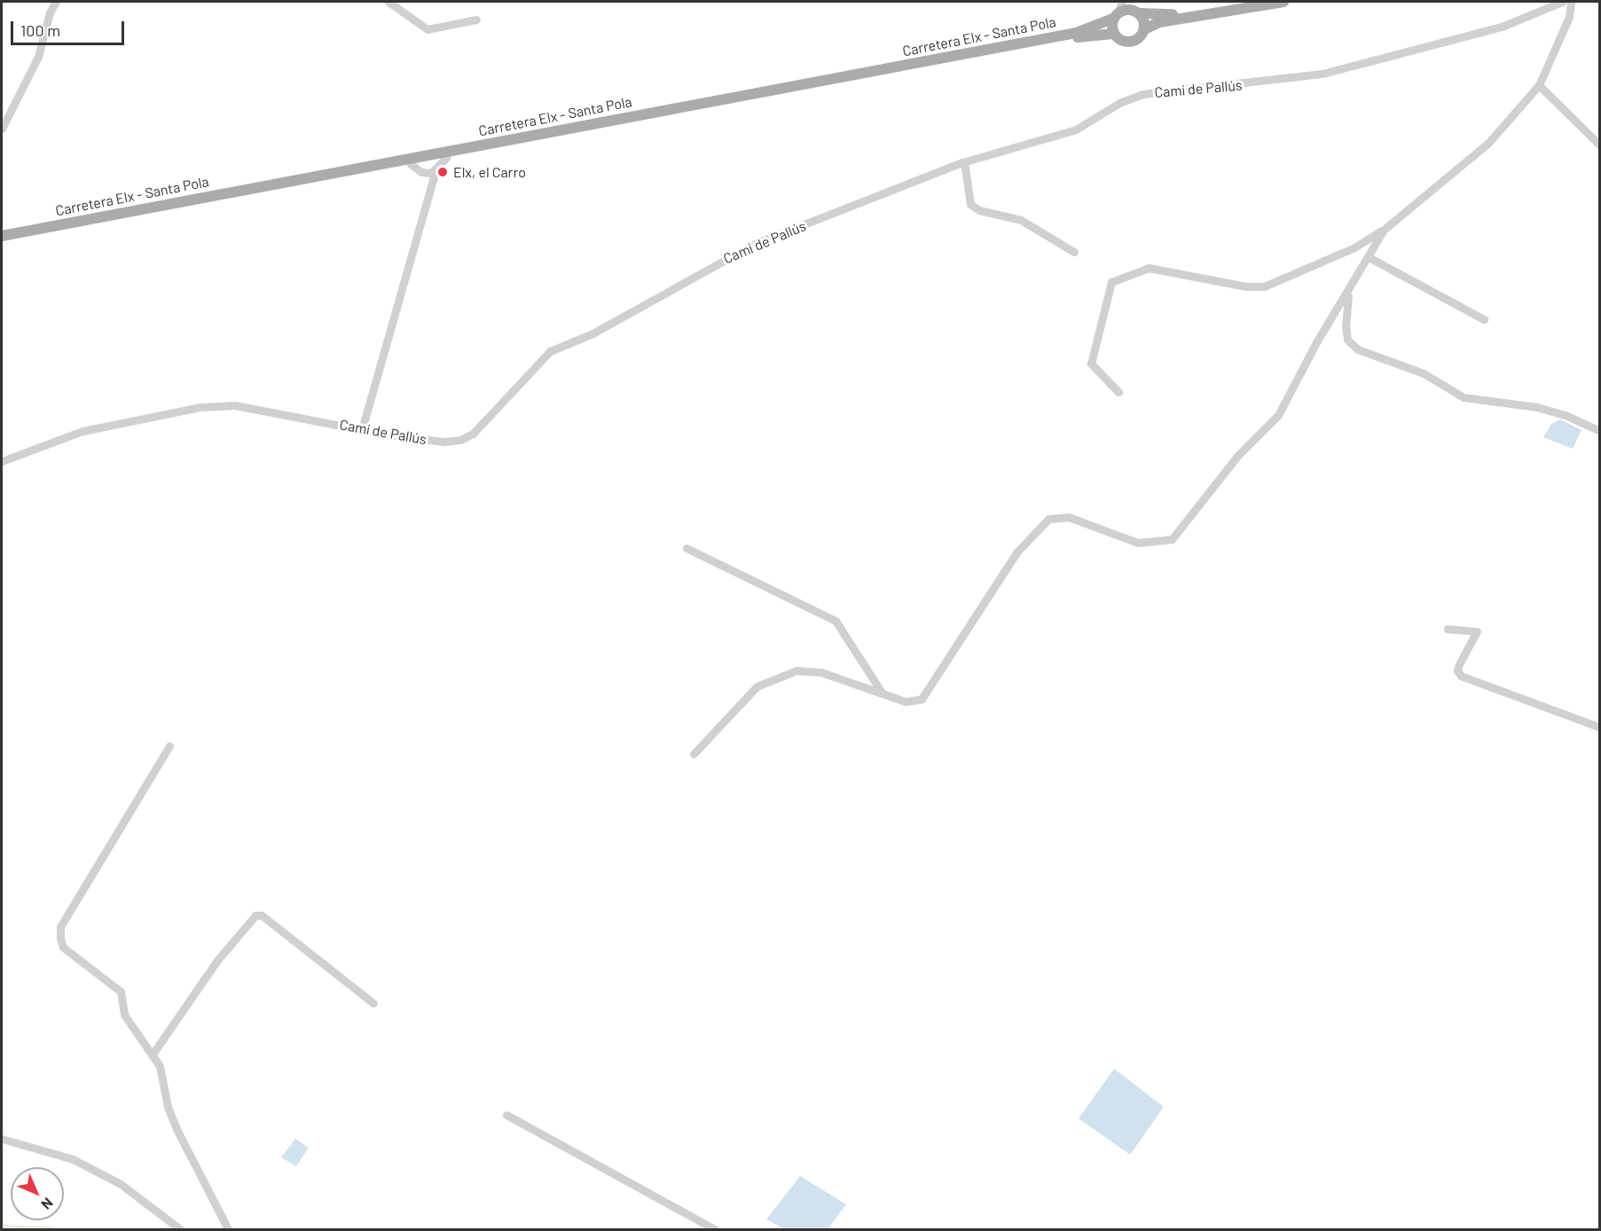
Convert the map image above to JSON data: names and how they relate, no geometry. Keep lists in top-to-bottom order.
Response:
{
  "streets": {
    "main road": ["Carretera Elx - Santa Pola"],
    "street": ["Camí de Pallús"]
  },
  "places": ["Elx, el Carro"],
  "scale_bar": "100 m",
  "north": "bottom right"
}
